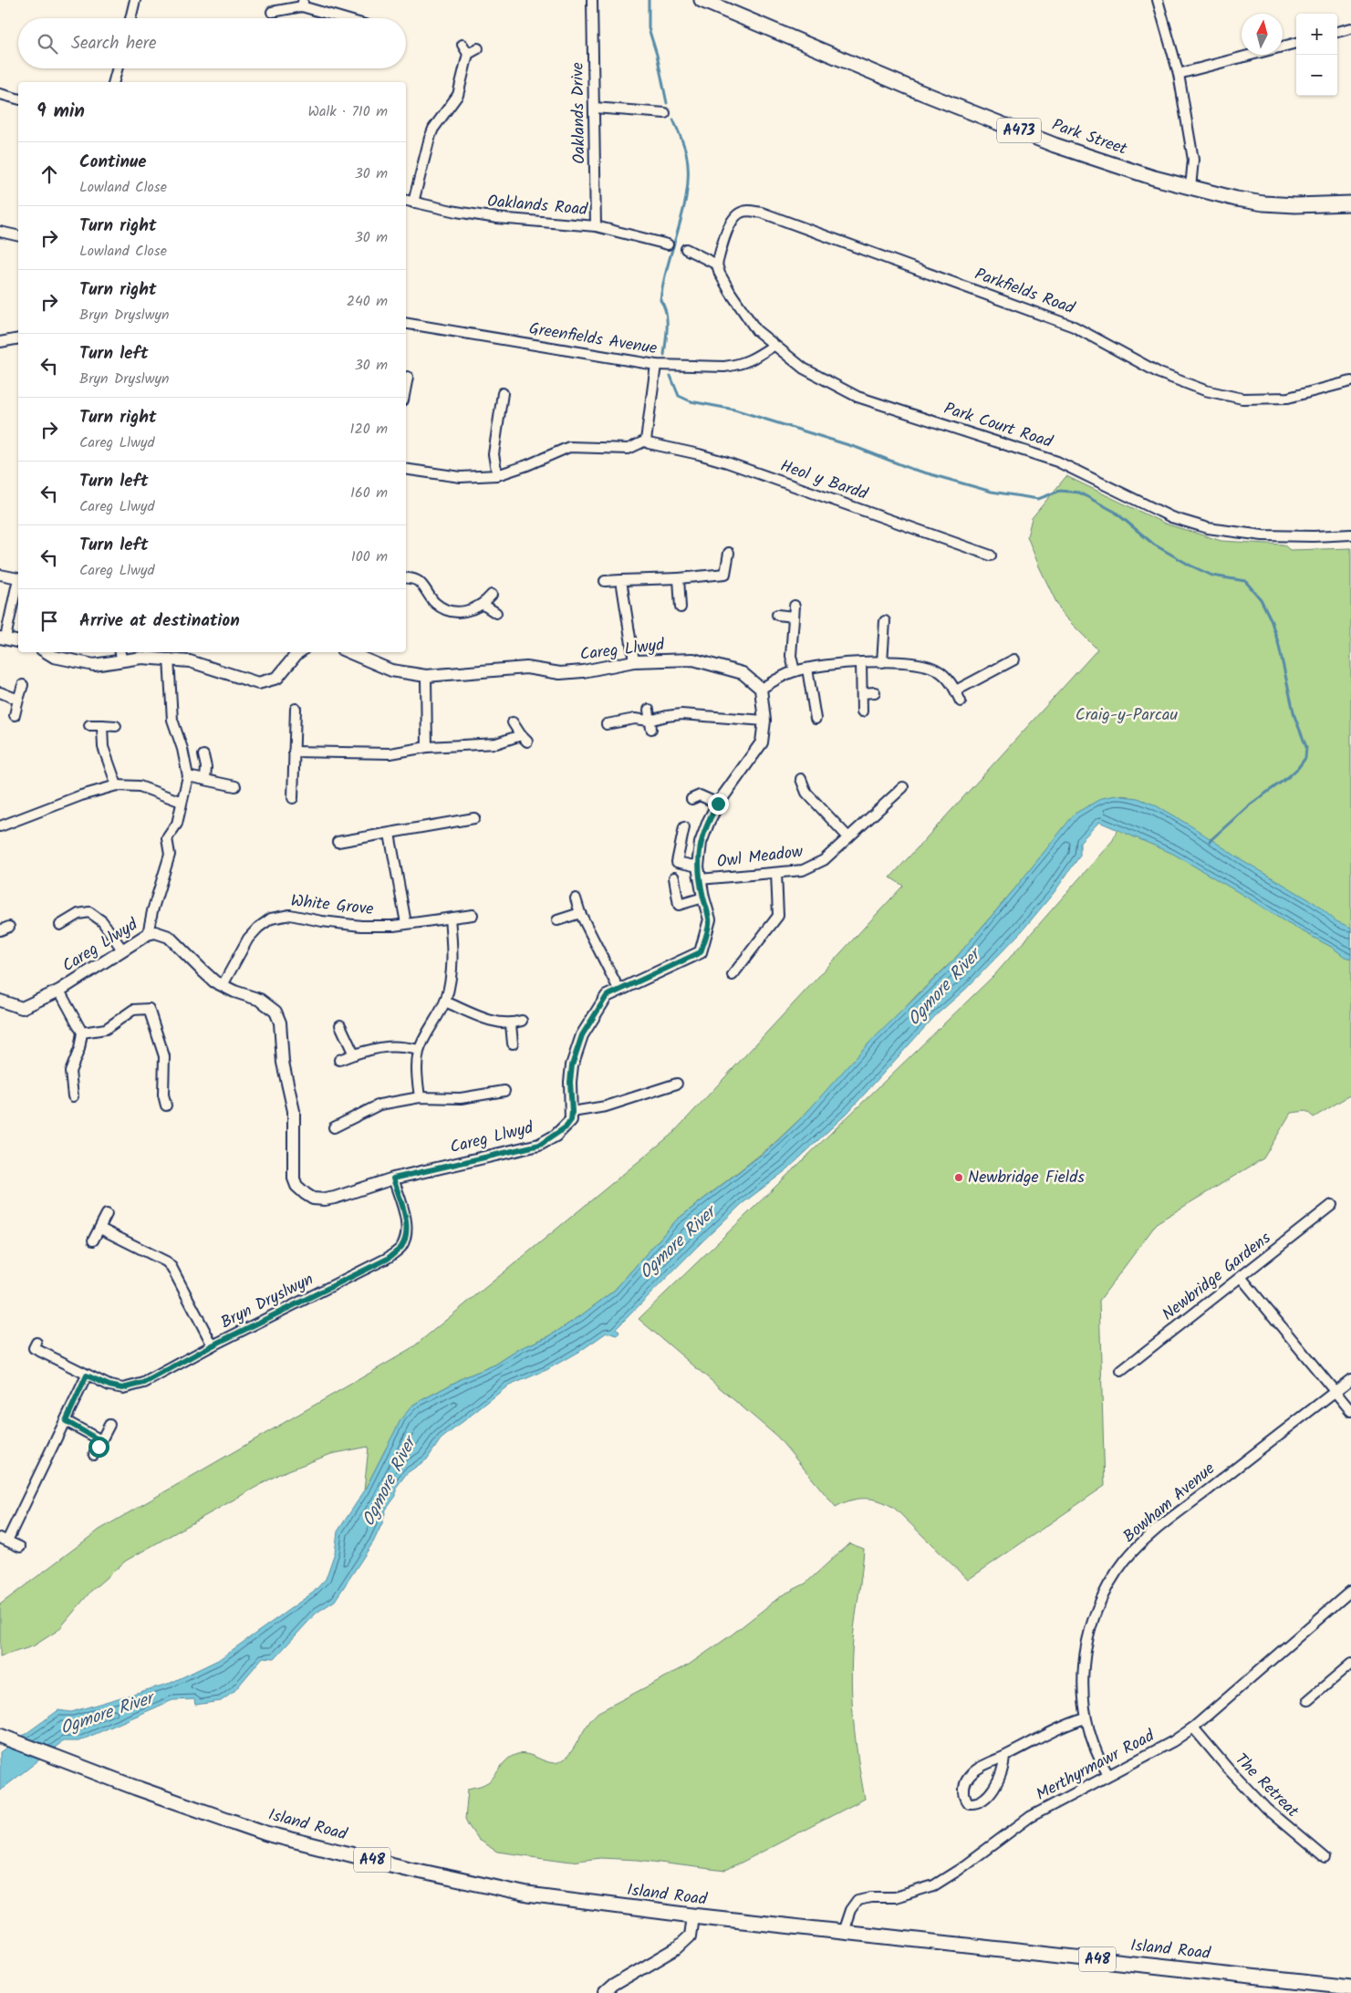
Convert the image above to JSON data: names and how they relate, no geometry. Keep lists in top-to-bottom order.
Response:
{
  "streets": {
    "main road": [
      "A473",
      "Park Street",
      "Island Road",
      "A48"
    ],
    "street": [
      "Oaklands Drive",
      "Oaklands Road",
      "Parkfields Road",
      "Greenfields Avenue",
      "Park Court Road",
      "Heol y Bardd",
      "Careg Llwyd",
      "Owl Meadow",
      "White Grove",
      "Newbridge Gardens",
      "Bryn Dryslwyn",
      "Bowham Avenue",
      "Merthyrmawr Road",
      "The Retreat"
    ]
  },
  "crossings": [
    ["Oaklands Drive", "Oaklands Road"],
    ["Parkfields Road", "Park Court Road"],
    ["Greenfields Avenue", "Park Court Road"],
    ["Careg Llwyd", "White Grove"],
    ["Careg Llwyd", "Bryn Dryslwyn"],
    ["Bowham Avenue", "Merthyrmawr Road"],
    ["Merthyrmawr Road", "The Retreat"],
    ["Merthyrmawr Road", "Island Road"]
  ],
  "water": ["Ogmore River"],
  "parks": ["Craig-y-Parcau"],
  "places": ["Newbridge Fields"],
  "north": "top",
  "page": {
    "map_buttons": ["+", "−"],
    "search": "Search here",
    "heading": ["9 min", "Walk · 710 m"],
    "list": [
      ["Continue", "Lowland Close", "30 m"],
      ["Turn right", "Lowland Close", "30 m"],
      ["Turn right", "Bryn Dryslwyn", "240 m"],
      ["Turn left", "Bryn Dryslwyn", "30 m"],
      ["Turn right", "Careg Llwyd", "120 m"],
      ["Turn left", "Careg Llwyd", "160 m"],
      ["Turn left", "Careg Llwyd", "100 m"],
      "Arrive at destination"
    ]
  }
}
